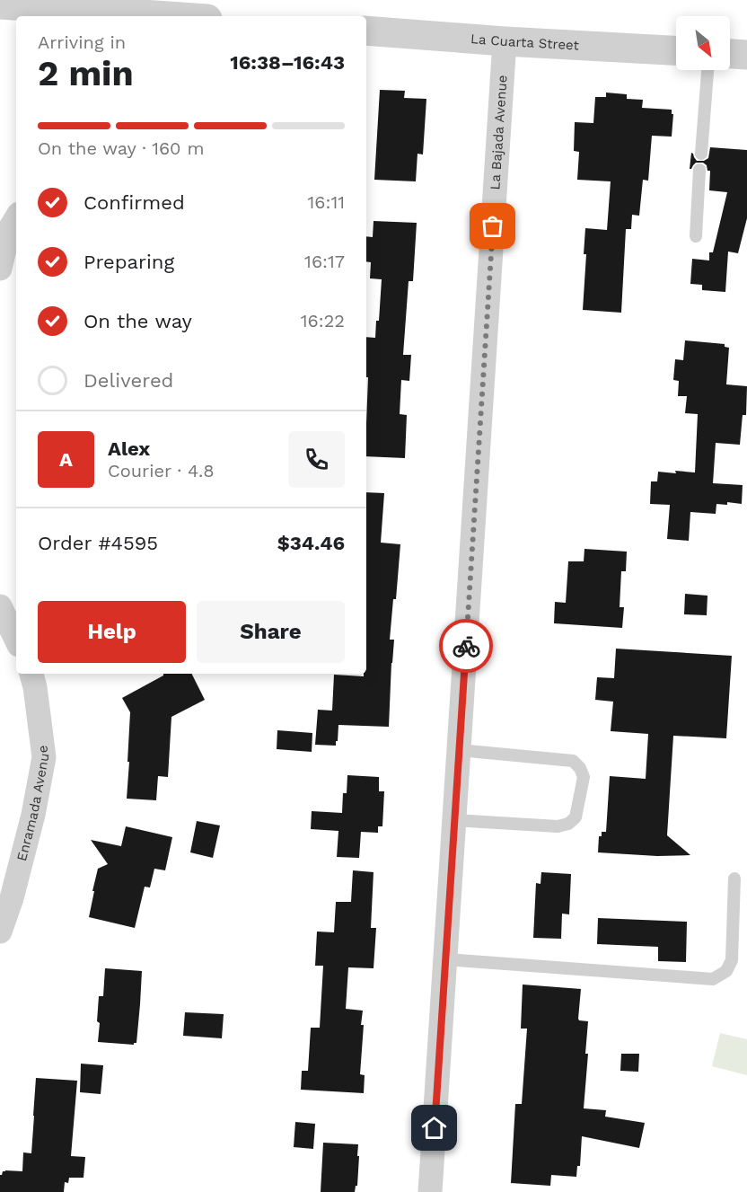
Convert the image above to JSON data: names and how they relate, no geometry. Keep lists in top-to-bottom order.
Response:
{
  "streets": {
    "street": ["La Cuarta Street", "La Bajada Avenue", "Enramada Avenue"]
  },
  "crossings": [
    ["La Cuarta Street", "La Bajada Avenue"]
  ],
  "north": "bottom right",
  "page": {
    "heading": ["2 min", "Arriving in", "16:38–16:43"],
    "panel": [
      "Alex",
      "Courier · 4.8",
      "Order #4595",
      "$34.46"
    ],
    "bar": "On the way · 160 m",
    "list": [
      ["Confirmed", "16:11"],
      ["Preparing", "16:17"],
      ["On the way", "16:22"],
      "Delivered"
    ],
    "round": "A",
    "buttons": ["Help", "Share"]
  }
}
